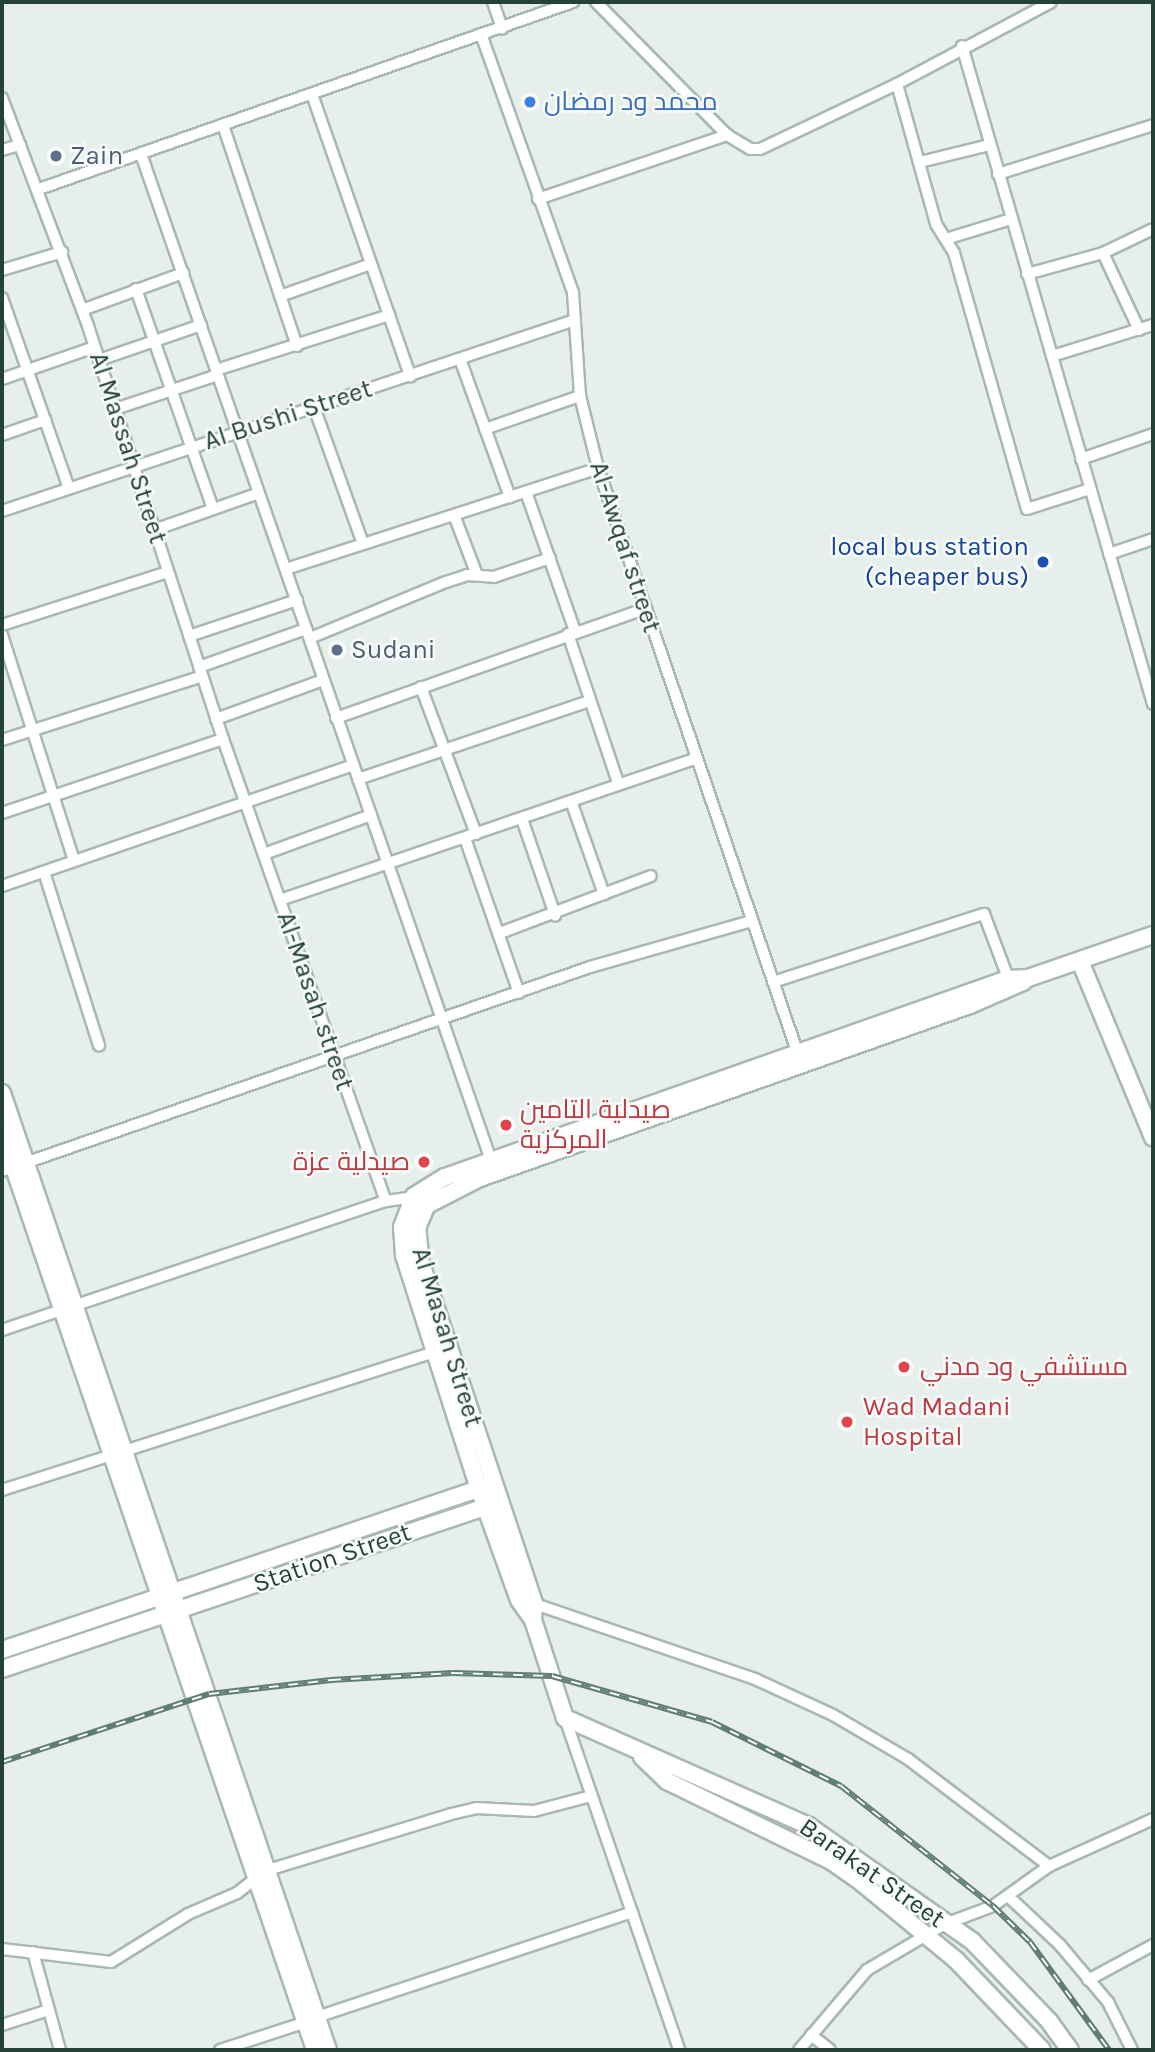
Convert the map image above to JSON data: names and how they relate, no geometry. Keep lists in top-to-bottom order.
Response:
{
  "streets": {
    "main road": ["Al Masah Street", "Station Street", "Barakat Street"],
    "street": [
      "Al Bushi Street",
      "Al Massah Street",
      "Al-Awqaf street",
      "Al-Masah street"
    ]
  },
  "crossings": [
    ["Al Bushi Street", "Al Massah Street"],
    ["Al Bushi Street", "Al-Awqaf street"],
    ["Al Massah Street", "Al-Masah street"]
  ],
  "places": [
    "محمد ود رمضان",
    "Zain",
    "local bus station (cheaper bus)",
    "Sudani",
    "صيدلية التامين المركزية",
    "صيدلية عزة",
    "مستشفي ود مدني",
    "Wad Madani Hospital"
  ]
}
